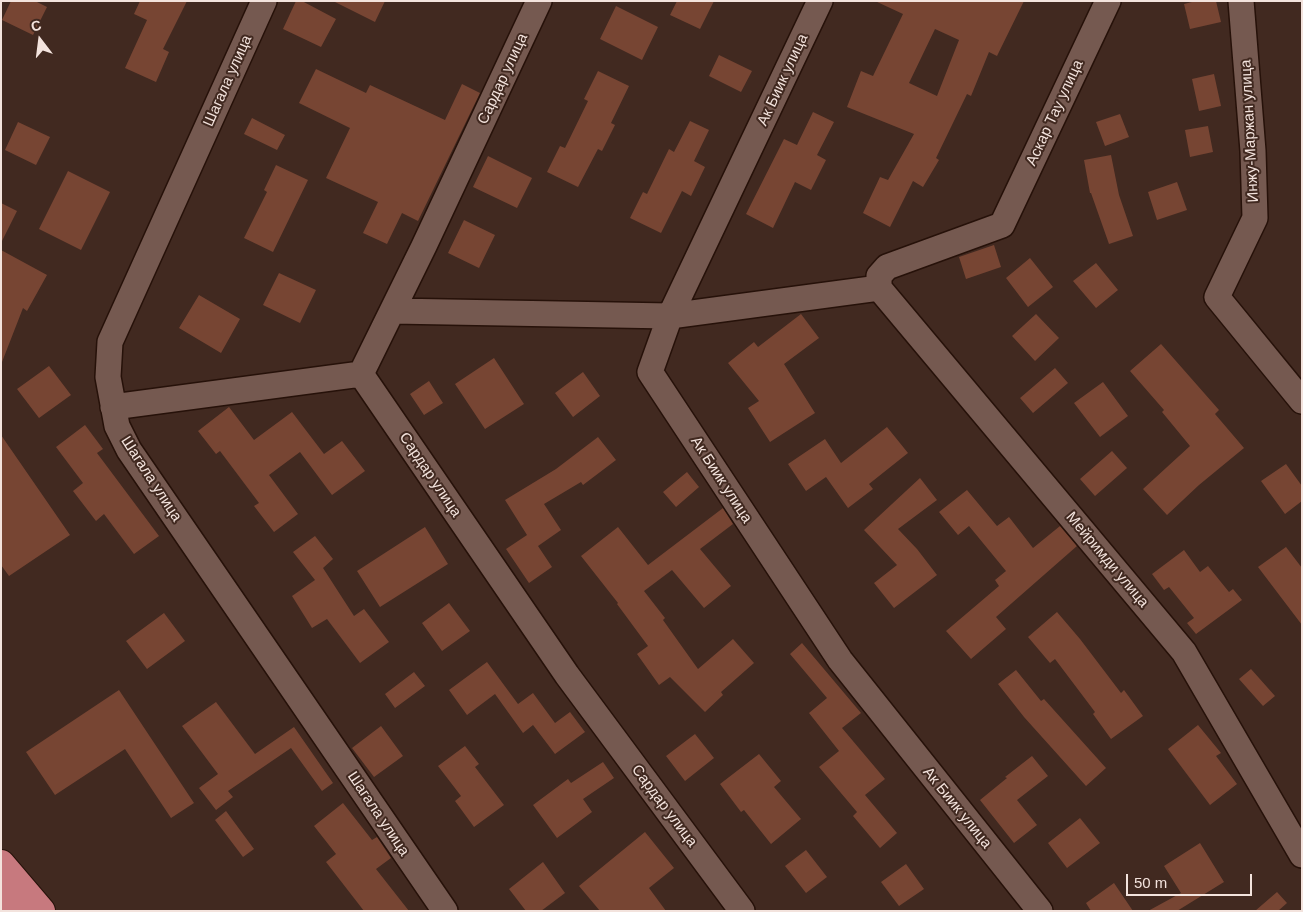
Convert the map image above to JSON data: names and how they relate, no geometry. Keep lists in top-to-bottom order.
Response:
{
  "streets": {
    "street": [
      "Сардар улица",
      "Ак Биик улица",
      "Шагала улица",
      "Аскар Тау улица",
      "Инжу-Маржан улица",
      "Мейримди улица"
    ]
  },
  "crossings": [
    ["Аскар Тау улица", "Мейримди улица"]
  ],
  "scale_bar": "50 m",
  "north": "top"
}
